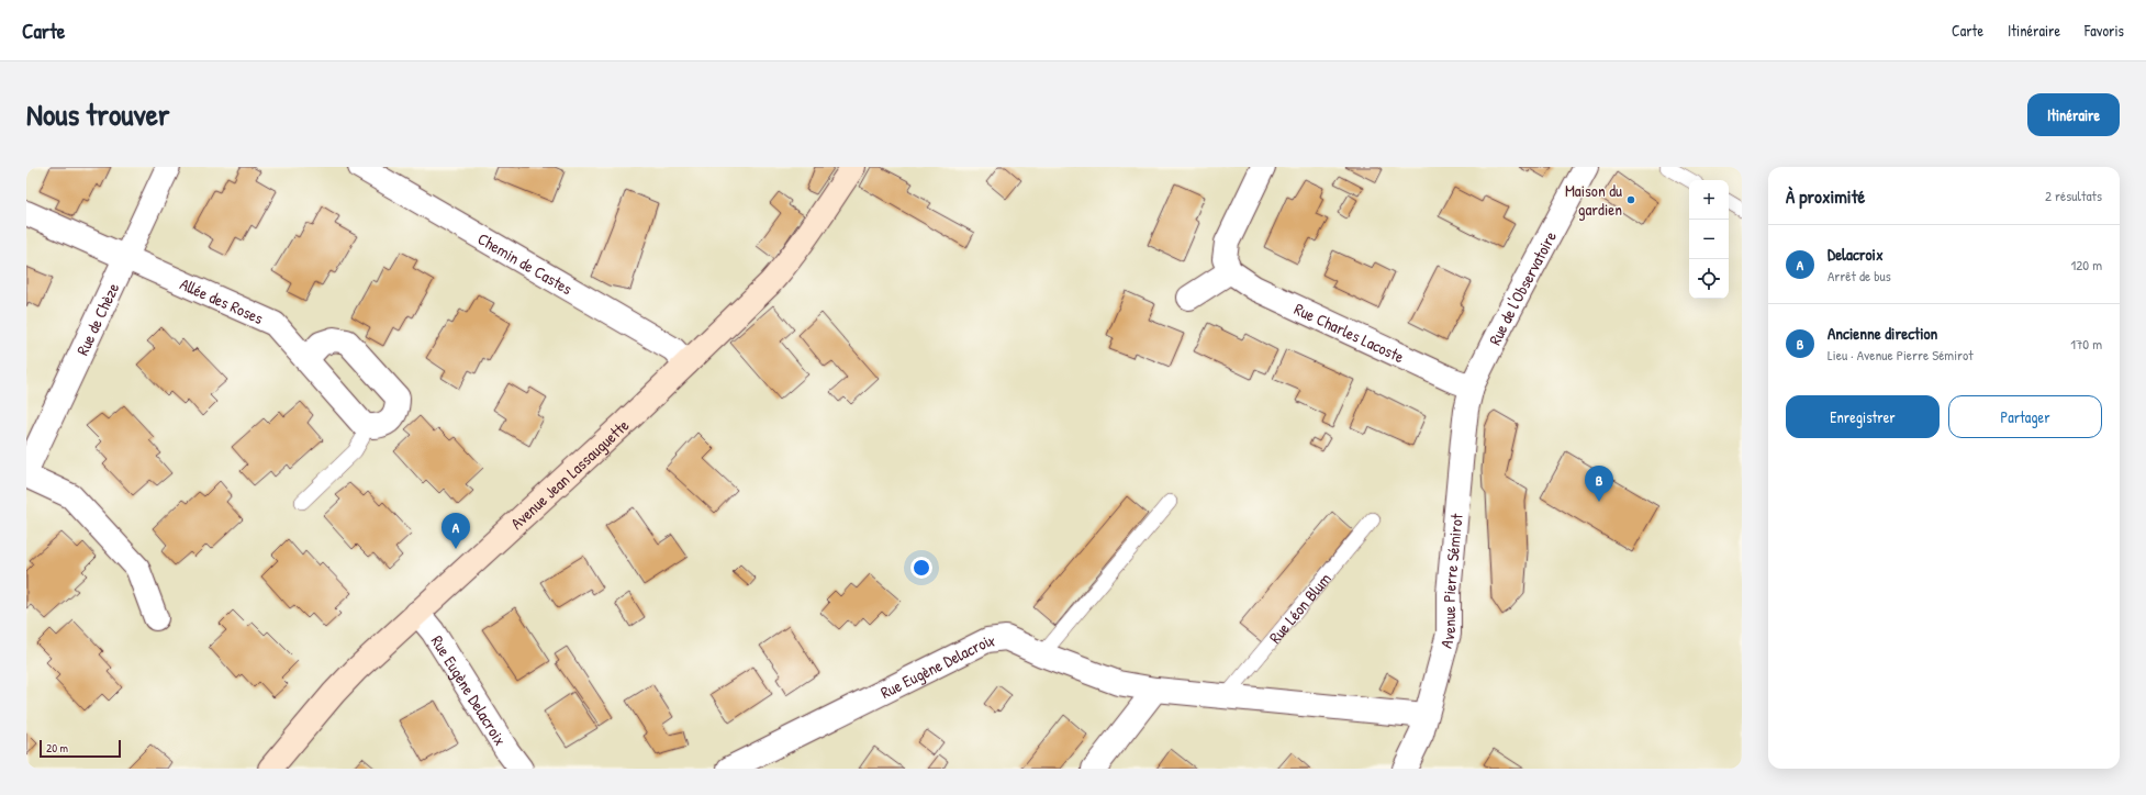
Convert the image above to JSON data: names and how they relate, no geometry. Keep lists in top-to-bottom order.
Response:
{
  "streets": {
    "street": [
      "Chemin de Castes",
      "Rue de l'Observatoire",
      "Allée des Roses",
      "Rue de Chèze",
      "Rue Charles Lacoste",
      "Avenue Jean Lassauguette",
      "Avenue Pierre Sémirot",
      "Rue Eugène Delacroix"
    ],
    "lane": ["Rue Léon Blum"]
  },
  "crossings": [
    ["Chemin de Castes", "Avenue Jean Lassauguette"],
    ["Rue de l'Observatoire", "Rue Charles Lacoste"],
    ["Rue de l'Observatoire", "Avenue Pierre Sémirot"],
    ["Allée des Roses", "Rue de Chèze"],
    ["Rue Charles Lacoste", "Avenue Pierre Sémirot"],
    ["Avenue Jean Lassauguette", "Rue Eugène Delacroix"]
  ],
  "places": ["Maison du gardien"],
  "scale_bar": "20 m",
  "page": {
    "header": "Carte",
    "nav": ["Carte", "Itinéraire", "Favoris"],
    "title": "Nous trouver",
    "buttons": [
      "Itinéraire",
      ["Enregistrer", "Partager"]
    ],
    "heading": ["À proximité", "2 résultats"],
    "map_buttons": ["+", "−"],
    "list": [
      {
        "mark": "A",
        "name": "Delacroix",
        "note": "Arrêt de bus",
        "value": "120 m"
      },
      {
        "mark": "B",
        "name": "Ancienne direction",
        "note": "Lieu · Avenue Pierre Sémirot",
        "value": "170 m"
      }
    ],
    "pins": ["B", "A"],
    "scale": "20 m"
  }
}
